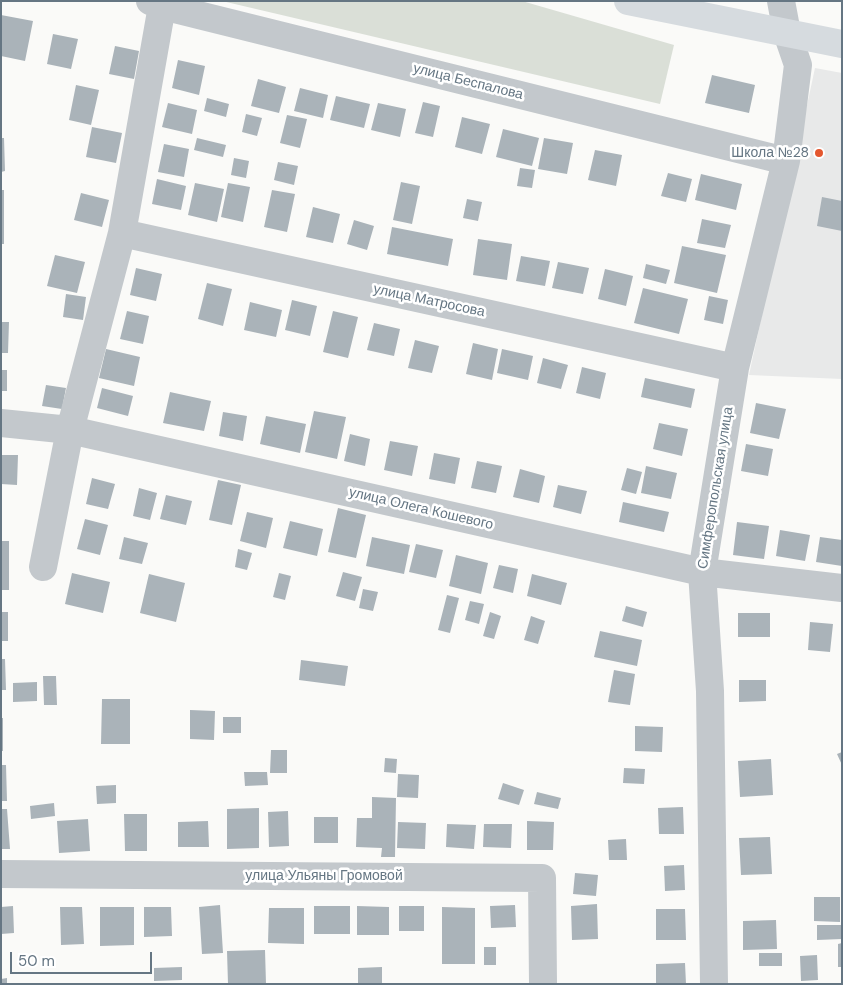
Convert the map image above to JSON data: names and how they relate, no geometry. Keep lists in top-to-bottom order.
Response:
{
  "streets": {
    "street": [
      "улица Беспалова",
      "улица Матросова",
      "Симферопольская улица",
      "улица Олега Кошевого",
      "улица Ульяны Громовой"
    ]
  },
  "crossings": [
    ["улица Беспалова", "Симферопольская улица"],
    ["улица Матросова", "Симферопольская улица"],
    ["Симферопольская улица", "улица Олега Кошевого"]
  ],
  "places": ["Школа №28"],
  "scale_bar": "50 m"
}
